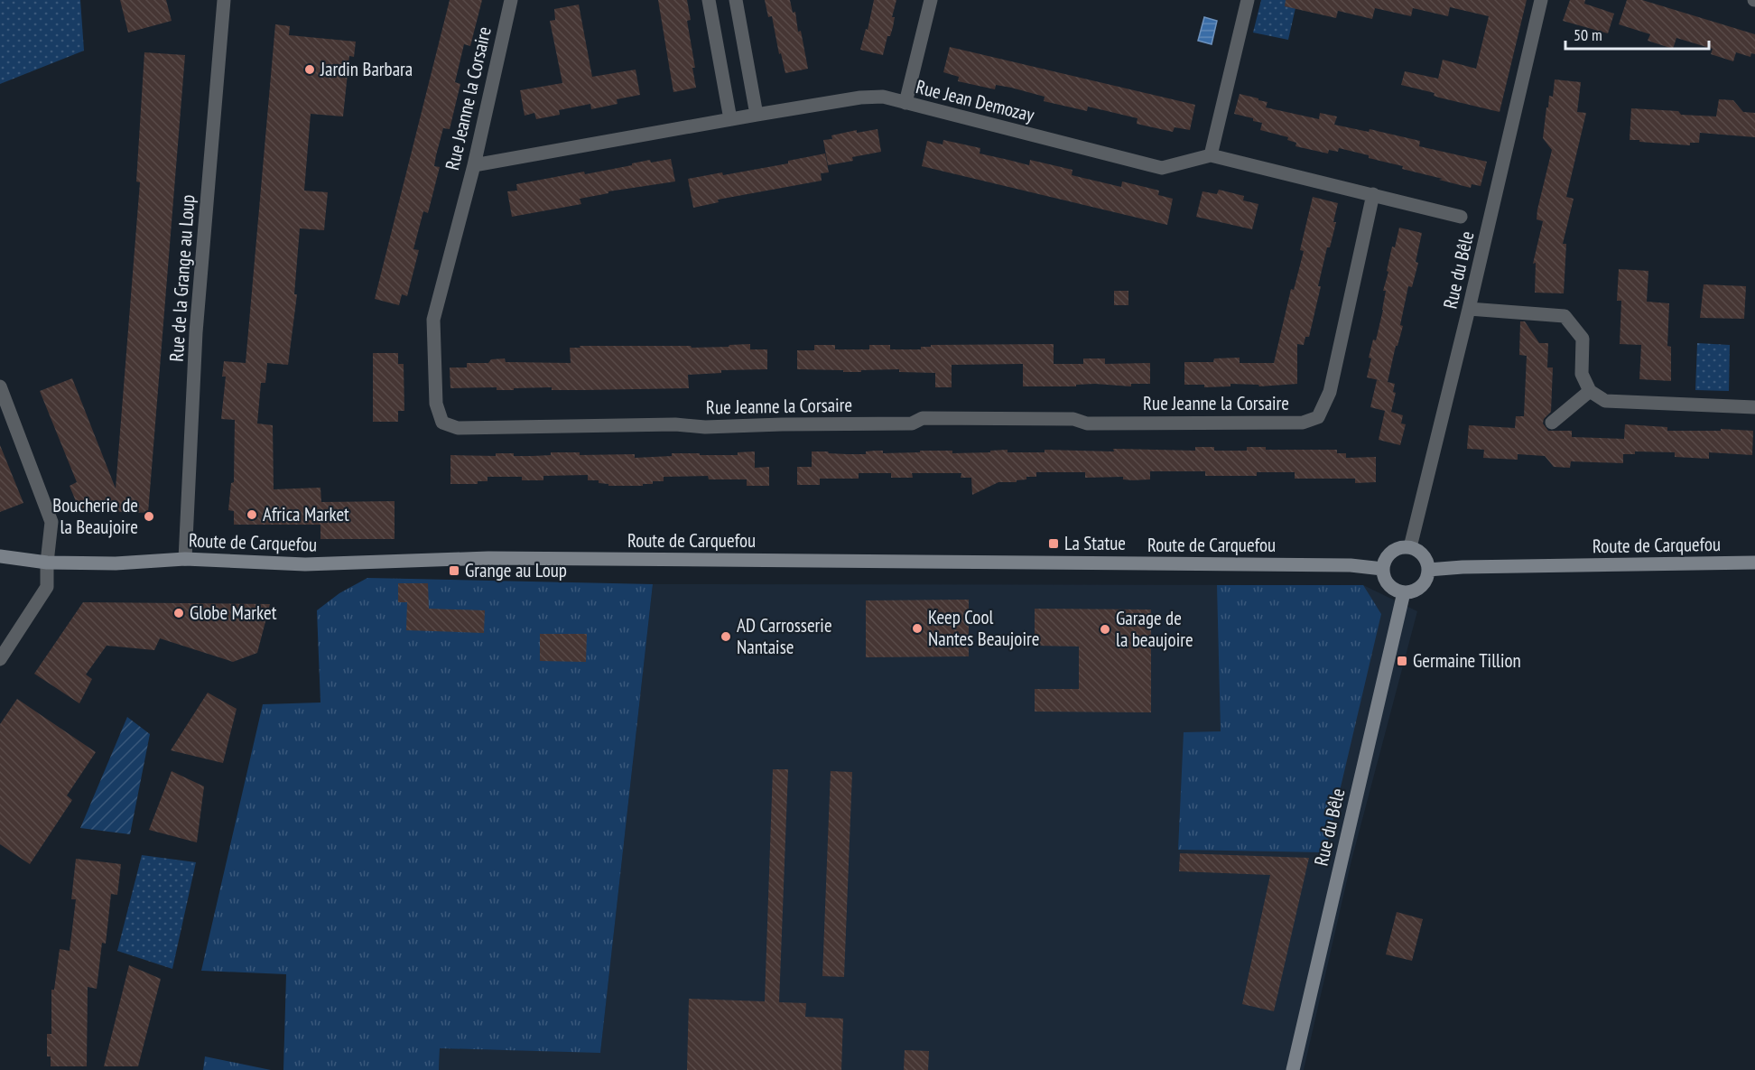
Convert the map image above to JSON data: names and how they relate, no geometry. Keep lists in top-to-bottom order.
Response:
{
  "streets": {
    "main road": ["Rue du Bêle", "Route de Carquefou"],
    "street": ["Rue Jeanne la Corsaire", "Rue Jean Demozay", "Rue de la Grange au Loup"]
  },
  "crossings": [
    ["Rue Jeanne la Corsaire", "Rue Jean Demozay"],
    ["Rue du Bêle", "Route de Carquefou"],
    ["Rue de la Grange au Loup", "Route de Carquefou"]
  ],
  "places": {
    "other": [
      "Jardin Barbara",
      "Africa Market",
      "Boucherie de la Beaujoire",
      "Globe Market",
      "Keep Cool Nantes Beaujoire",
      "Garage de la beaujoire",
      "AD Carrosserie Nantaise"
    ],
    "transit": ["La Statue", "Grange au Loup", "Germaine Tillion"]
  },
  "scale_bar": "50 m"
}
